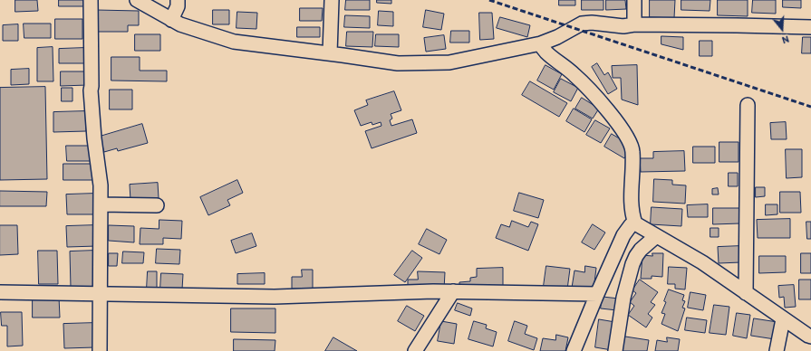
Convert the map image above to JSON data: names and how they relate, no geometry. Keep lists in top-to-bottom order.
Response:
{
  "north": "bottom"
}
